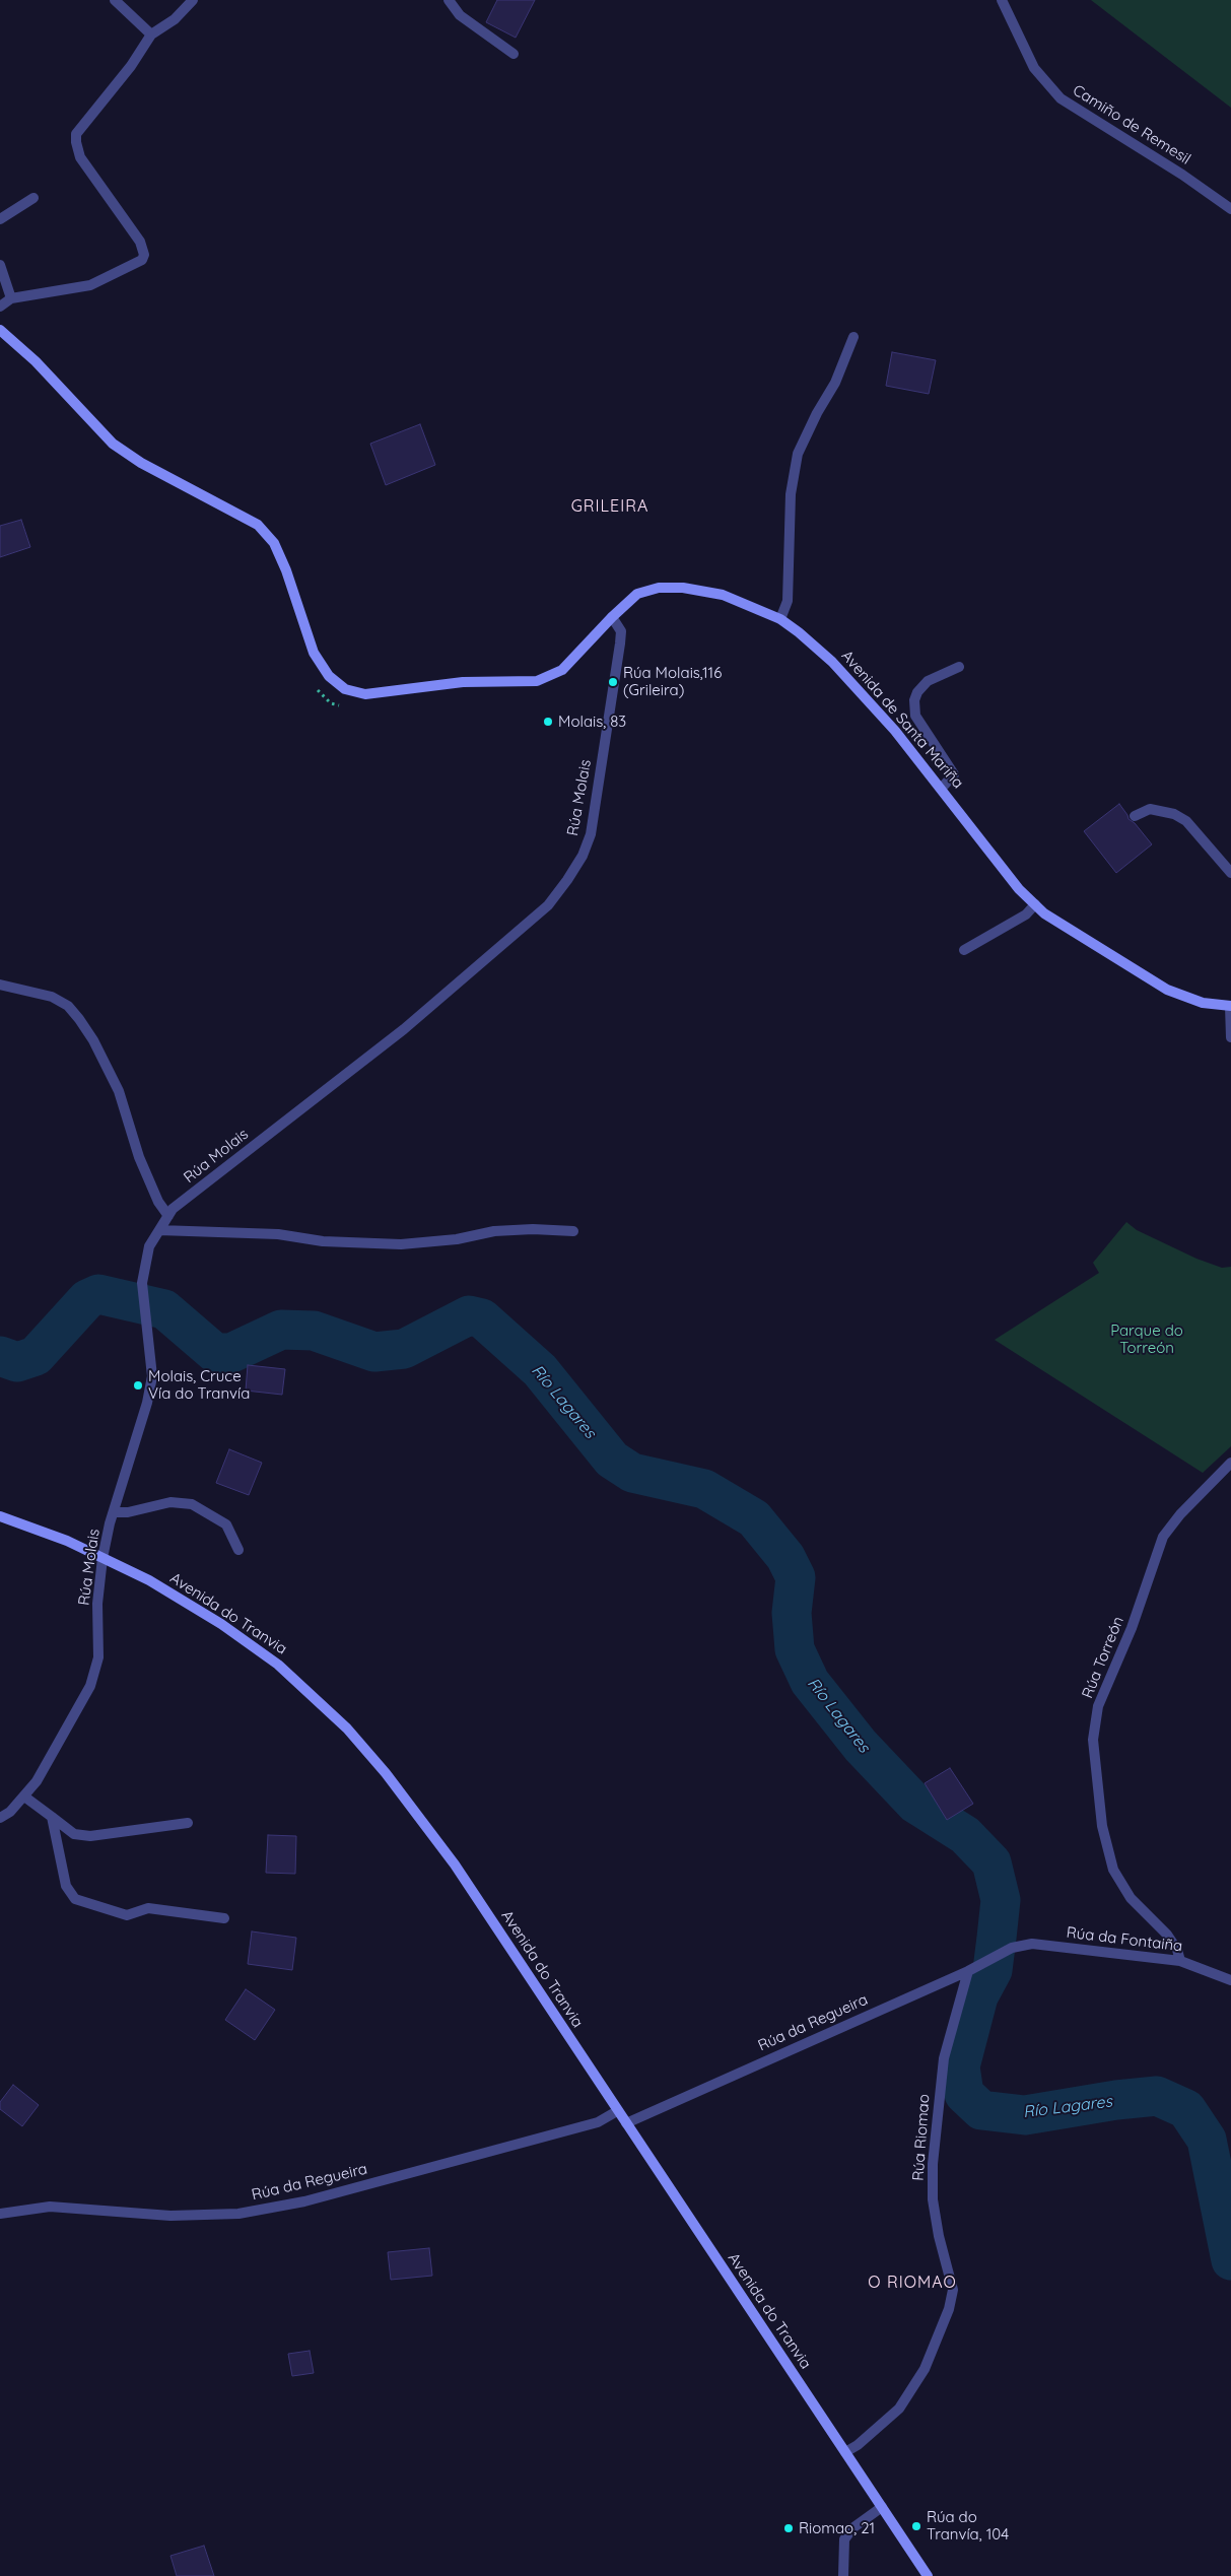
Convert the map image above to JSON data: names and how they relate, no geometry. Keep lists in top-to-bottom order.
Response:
{
  "streets": {
    "main road": ["Avenida de Santa Mariña", "Avenida do Tranvia"],
    "street": [
      "Camiño de Remesil",
      "Rúa Molais",
      "Rúa Torreón",
      "Rúa da Fontaiña",
      "Rúa da Regueira",
      "Rúa Riomao"
    ]
  },
  "crossings": [
    ["Avenida de Santa Mariña", "Rúa Molais"],
    ["Rúa Molais", "Avenida do Tranvia"],
    ["Avenida do Tranvia", "Rúa da Regueira"],
    ["Avenida do Tranvia", "Rúa Riomao"],
    ["Rúa Torreón", "Rúa da Fontaiña"],
    ["Rúa da Fontaiña", "Rúa da Regueira"],
    ["Rúa da Regueira", "Rúa Riomao"]
  ],
  "districts": ["GRILEIRA", "O RIOMAO"],
  "water": ["Río Lagares"],
  "parks": ["Parque do Torreón"],
  "places": [
    "Rúa Molais,116 (Grileira)",
    "Molais, 83",
    "Molais, Cruce Vía do Tranvía",
    "Rúa do Tranvía, 104",
    "Riomao, 21"
  ]
}
